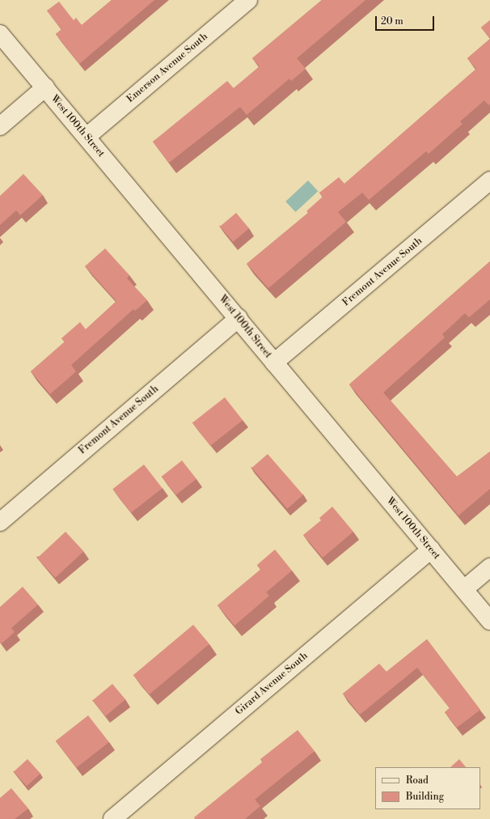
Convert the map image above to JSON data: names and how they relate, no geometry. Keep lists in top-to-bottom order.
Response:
{
  "streets": {
    "street": [
      "Emerson Avenue South",
      "West 100th Street",
      "Fremont Avenue South",
      "Girard Avenue South"
    ]
  },
  "crossings": [
    ["Emerson Avenue South", "West 100th Street"],
    ["West 100th Street", "Fremont Avenue South"],
    ["West 100th Street", "Girard Avenue South"]
  ],
  "legend": ["Road", "Building"],
  "scale_bar": "20 m"
}
